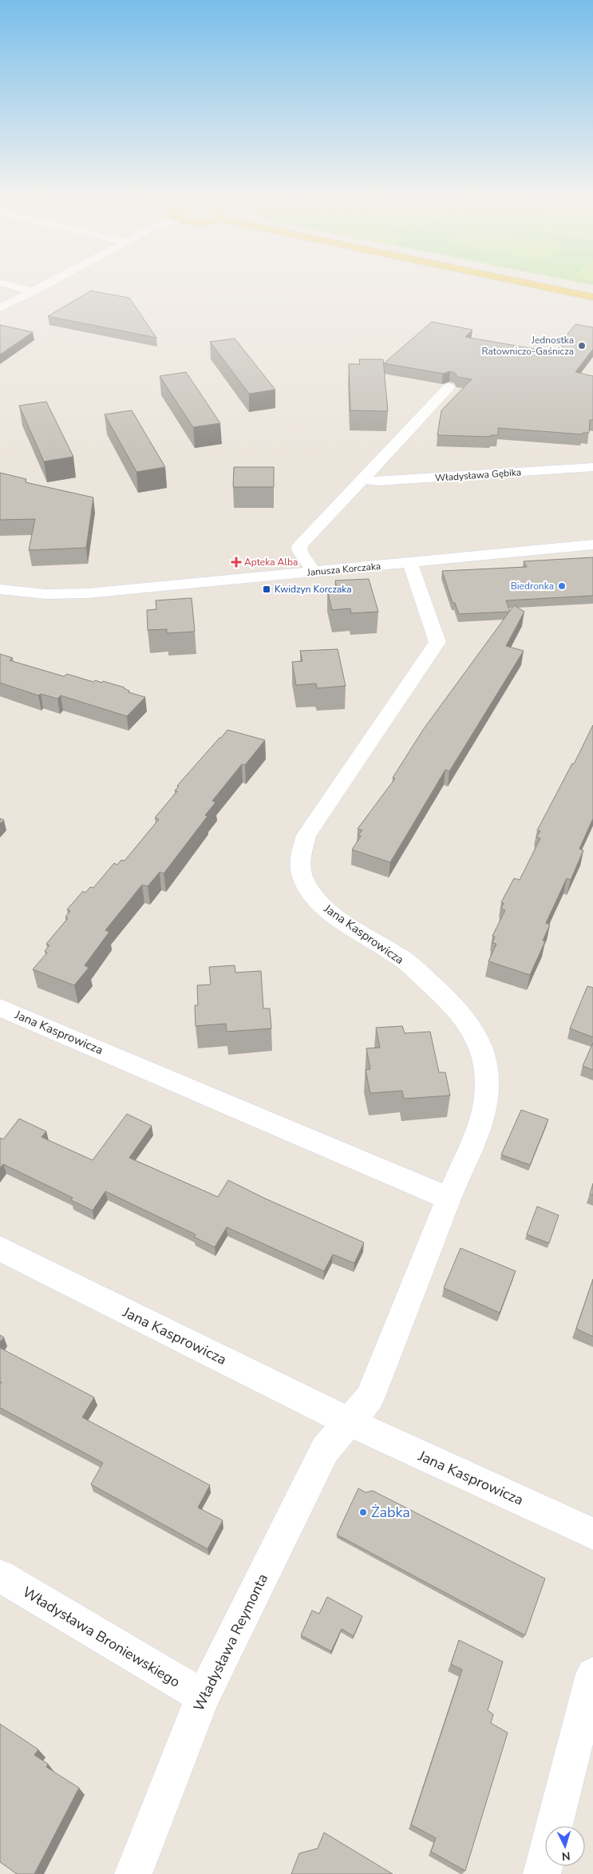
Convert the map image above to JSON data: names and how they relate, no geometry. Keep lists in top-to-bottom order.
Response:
{
  "streets": {
    "street": [
      "Władysława Gębika",
      "Janusza Korczaka",
      "Jana Kasprowicza",
      "Władysława Broniewskiego",
      "Władysława Reymonta"
    ]
  },
  "crossings": [
    ["Janusza Korczaka", "Jana Kasprowicza"],
    ["Jana Kasprowicza", "Władysława Reymonta"],
    ["Władysława Broniewskiego", "Władysława Reymonta"]
  ],
  "places": {
    "other": ["Jednostka Ratowniczo-Gaśnicza", "Biedronka", "Żabka"],
    "health": ["Apteka Alba"],
    "transit": ["Kwidzyn Korczaka"]
  },
  "north": "bottom"
}
